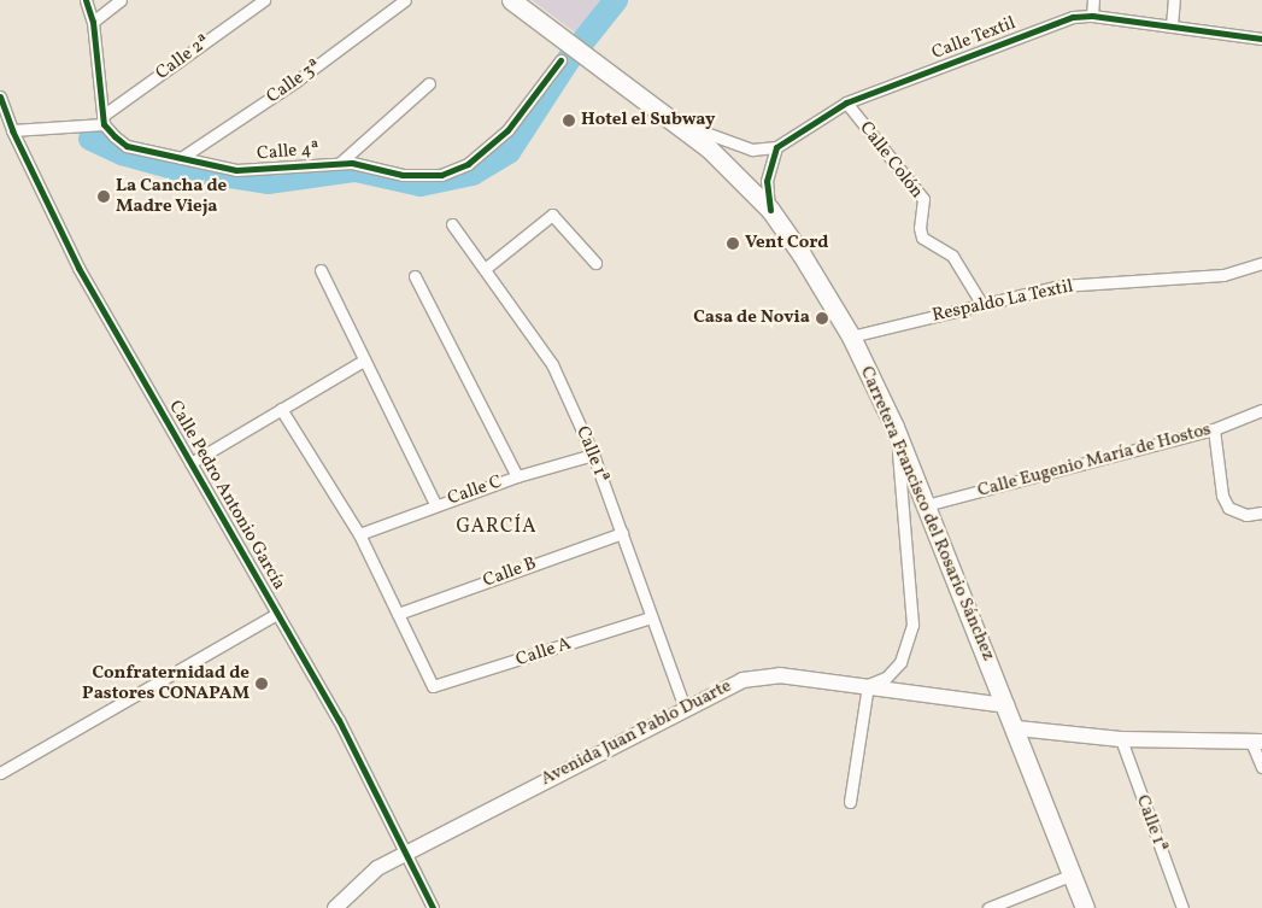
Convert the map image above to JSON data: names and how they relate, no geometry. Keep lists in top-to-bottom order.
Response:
{
  "streets": {
    "main road": ["Carretera Francisco del Rosario Sánchez", "Avenida Juan Pablo Duarte"],
    "street": [
      "Calle Textil",
      "Calle 2ª",
      "Calle 3ª",
      "Calle 4ª",
      "Calle Colón",
      "Respaldo La Textil",
      "Calle 1ª",
      "Calle Eugenio María de Hostos",
      "Calle C",
      "Calle Pedro Antonio García",
      "Calle B",
      "Calle A"
    ]
  },
  "crossings": [
    ["Calle Textil", "Calle Colón"],
    ["Calle 2ª", "Calle 4ª"],
    ["Calle 3ª", "Calle 4ª"],
    ["Calle 4ª", "Carretera Francisco del Rosario Sánchez"],
    ["Calle Colón", "Respaldo La Textil"],
    ["Respaldo La Textil", "Carretera Francisco del Rosario Sánchez"],
    ["Calle 1ª", "Calle C"],
    ["Calle 1ª", "Calle B"],
    ["Calle 1ª", "Calle A"],
    ["Calle 1ª", "Avenida Juan Pablo Duarte"],
    ["Calle Eugenio María de Hostos", "Carretera Francisco del Rosario Sánchez"],
    ["Calle Pedro Antonio García", "Avenida Juan Pablo Duarte"],
    ["Carretera Francisco del Rosario Sánchez", "Avenida Juan Pablo Duarte"],
    ["Calle B", "Calle A"]
  ],
  "districts": ["GARCÍA"],
  "places": [
    "Hotel el Subway",
    "La Cancha de Madre Vieja",
    "Vent Cord",
    "Casa de Novia",
    "Confraternidad de Pastores CONAPAM"
  ]
}
